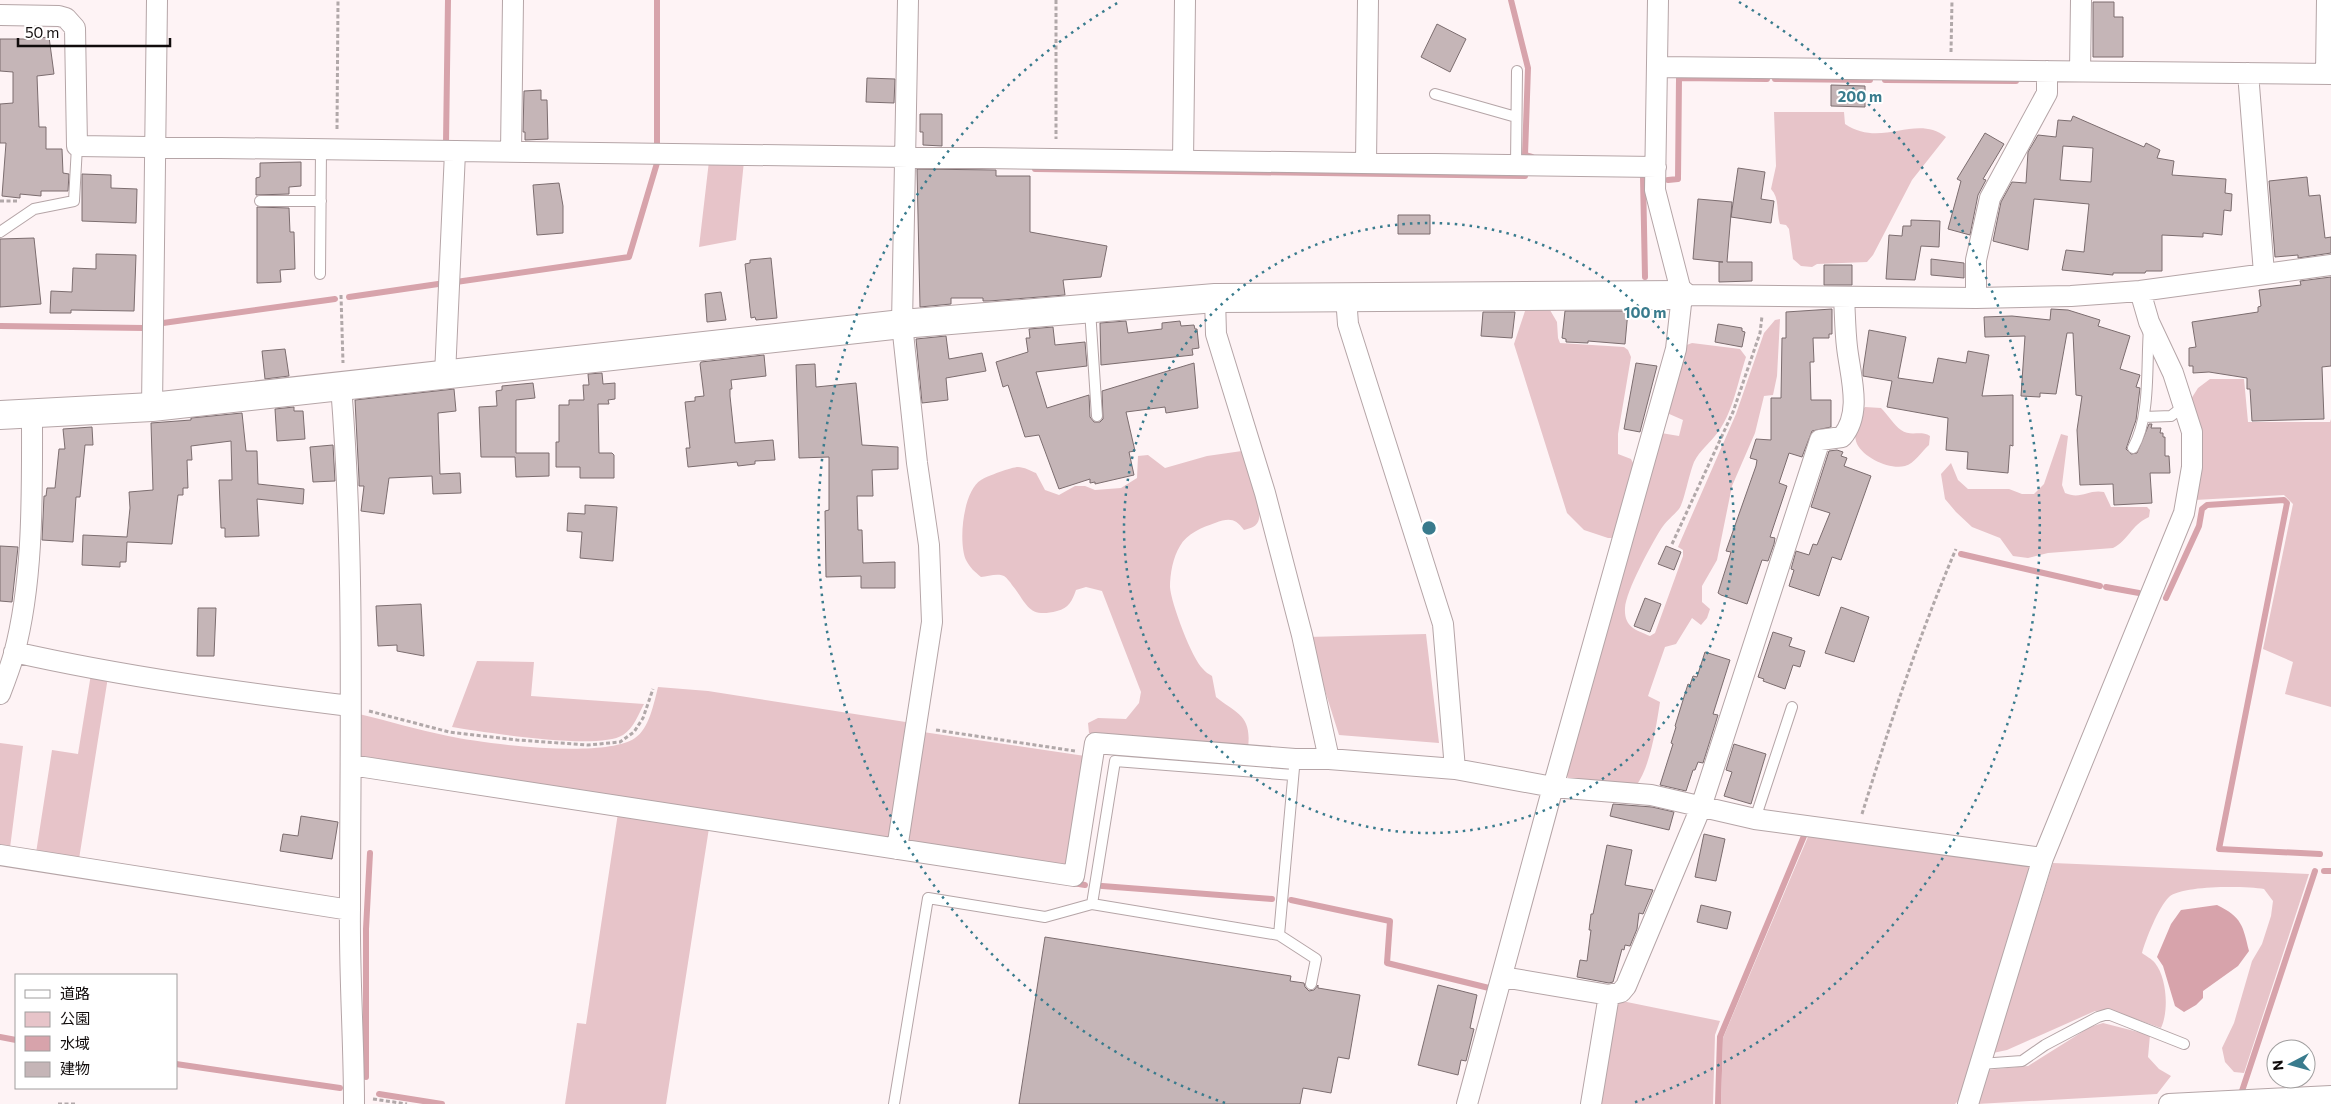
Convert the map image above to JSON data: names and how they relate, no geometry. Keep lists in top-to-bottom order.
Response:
{
  "legend": [
    "道路",
    "公園",
    "水域",
    "建物"
  ],
  "scale_bar": "50 m",
  "north": "left",
  "rings": ["200 m", "100 m"]
}
